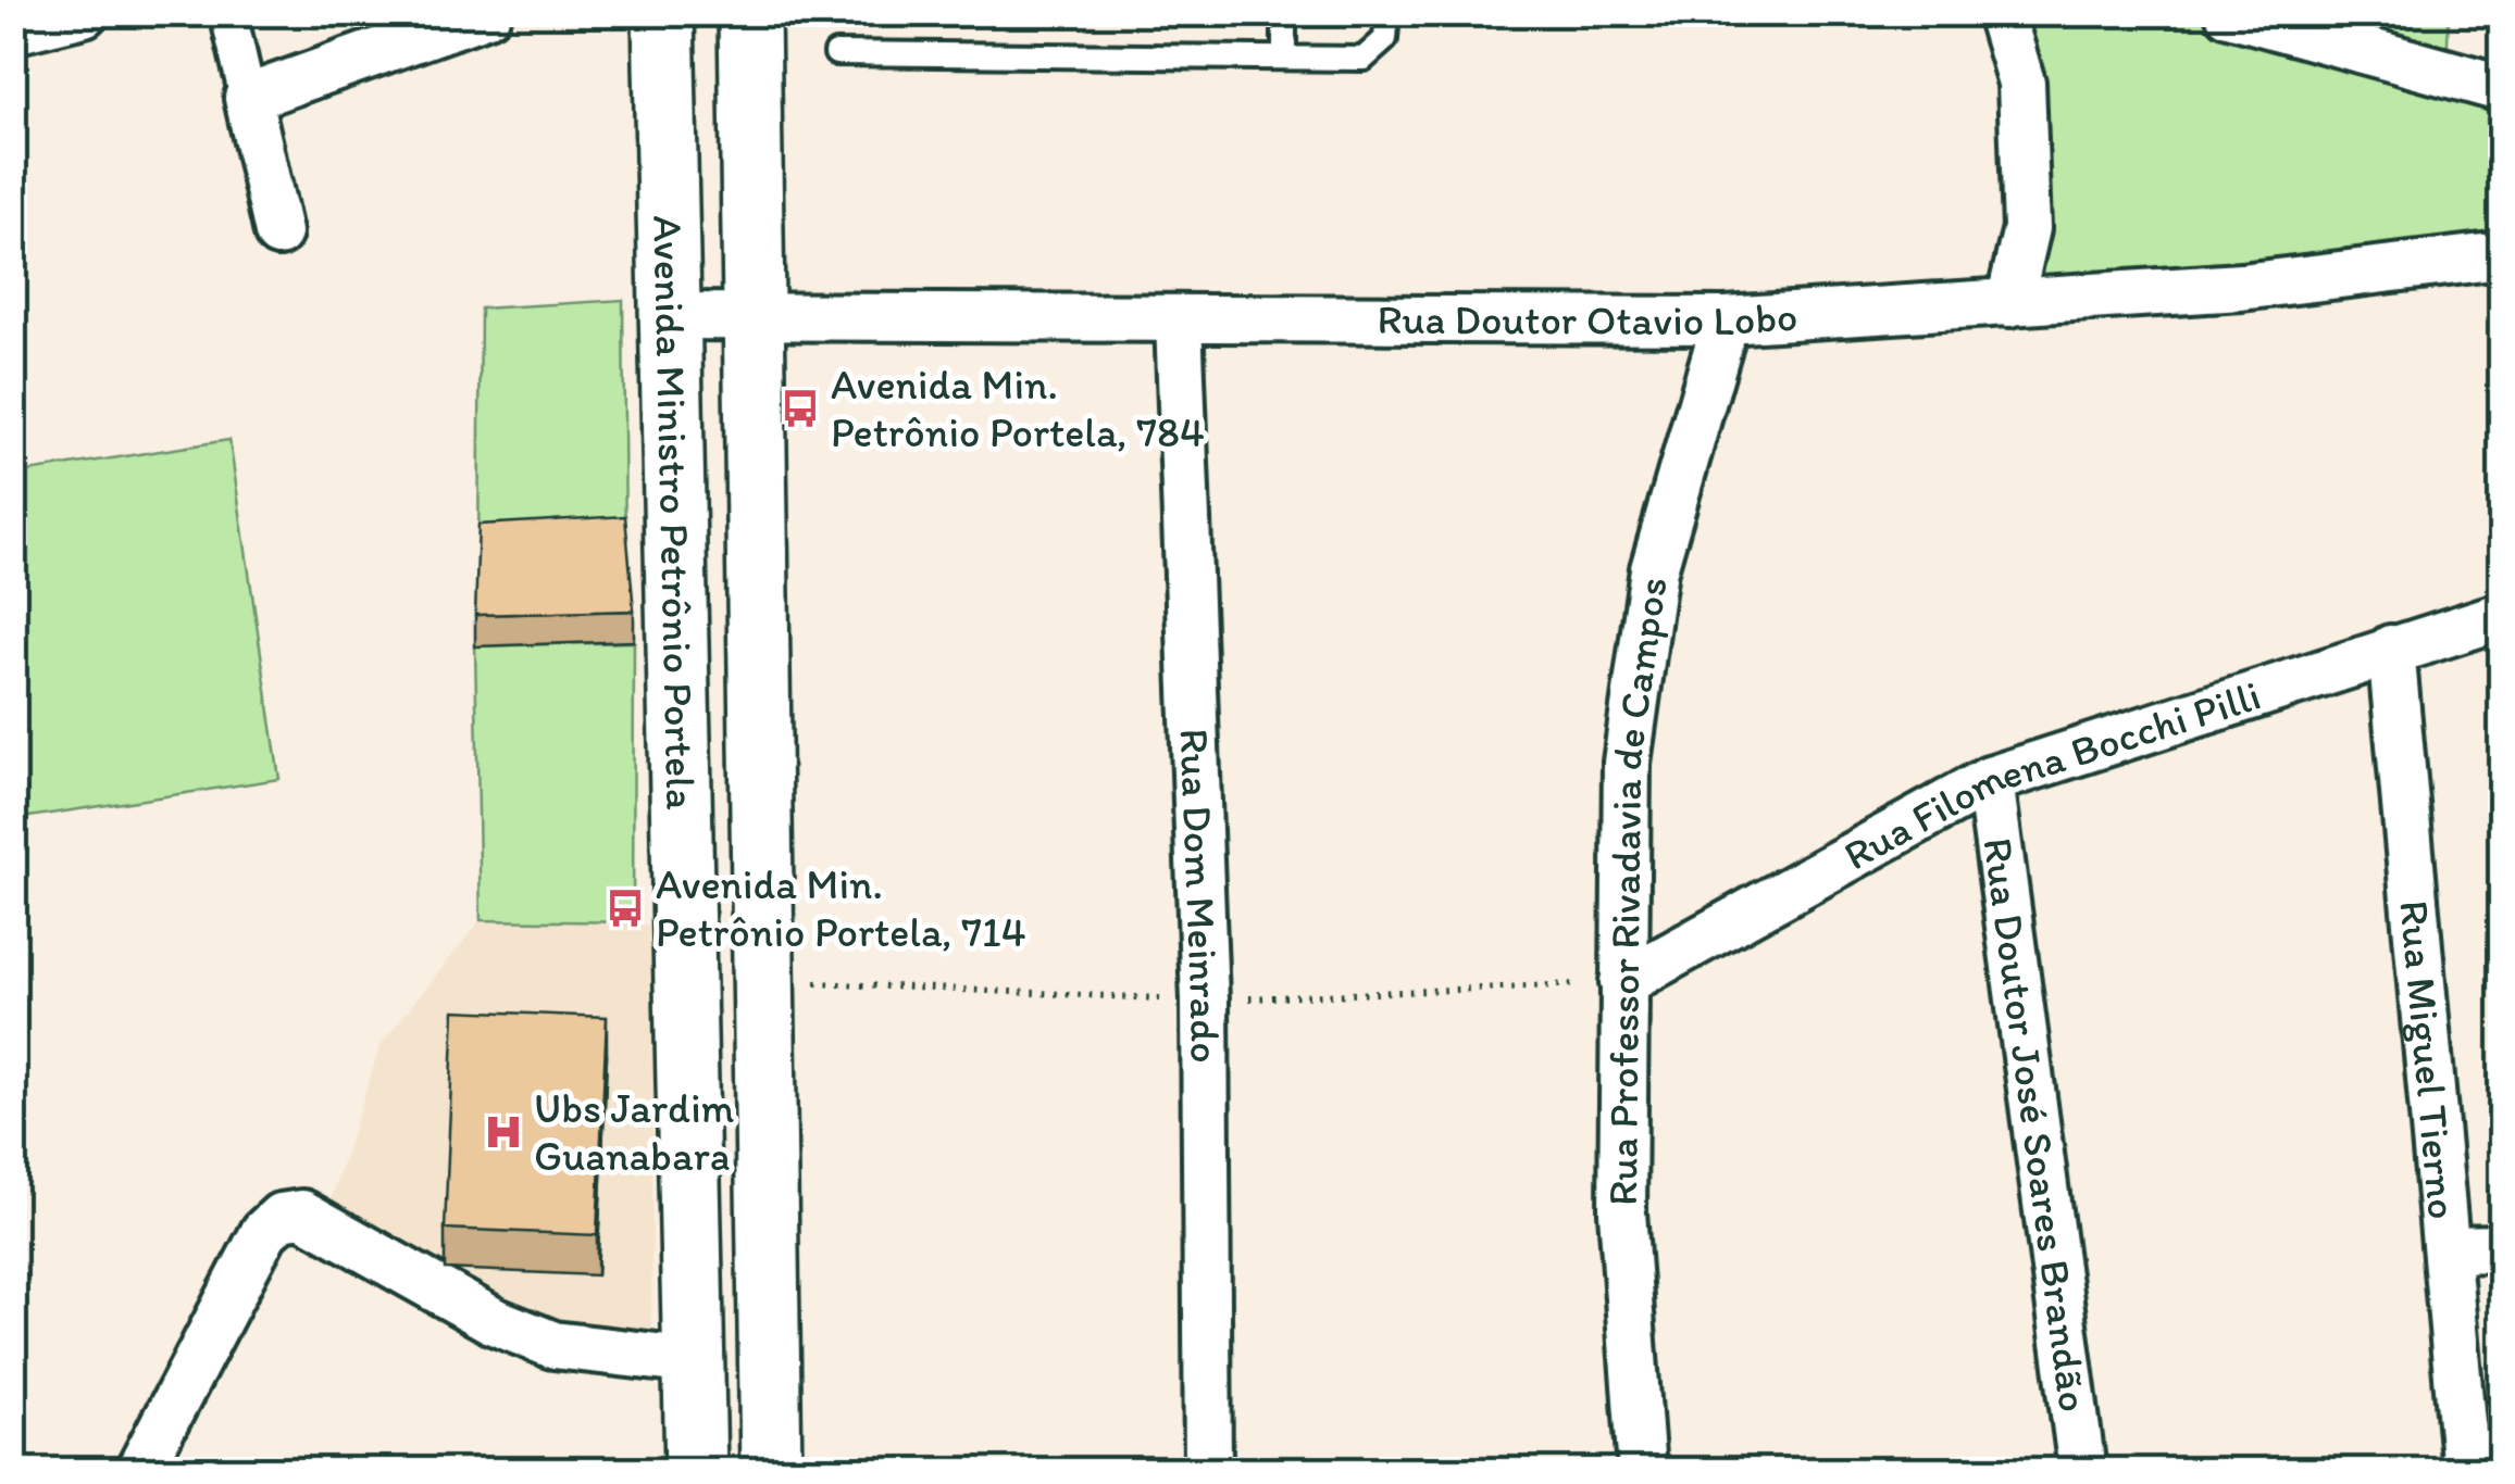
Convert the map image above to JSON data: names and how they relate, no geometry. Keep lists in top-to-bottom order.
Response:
{
  "streets": {
    "main road": ["Avenida Ministro Petrônio Portela"],
    "street": [
      "Rua Doutor Otavio Lobo",
      "Rua Filomena Bocchi Pilli",
      "Rua Professor Rivadavia de Campos",
      "Rua Dom Meinrado",
      "Rua Miguel Tierno",
      "Rua Doutor José Soares Brandão"
    ]
  },
  "crossings": [
    ["Rua Doutor Otavio Lobo", "Avenida Ministro Petrônio Portela"],
    ["Rua Doutor Otavio Lobo", "Rua Professor Rivadavia de Campos"],
    ["Rua Doutor Otavio Lobo", "Rua Dom Meinrado"],
    ["Rua Filomena Bocchi Pilli", "Rua Professor Rivadavia de Campos"],
    ["Rua Filomena Bocchi Pilli", "Rua Miguel Tierno"],
    ["Rua Filomena Bocchi Pilli", "Rua Doutor José Soares Brandão"]
  ],
  "places": {
    "bus stop": ["Avenida Min. Petrônio Portela, 784", "Avenida Min. Petrônio Portela, 714"],
    "hospital": ["Ubs Jardim Guanabara"]
  }
}
